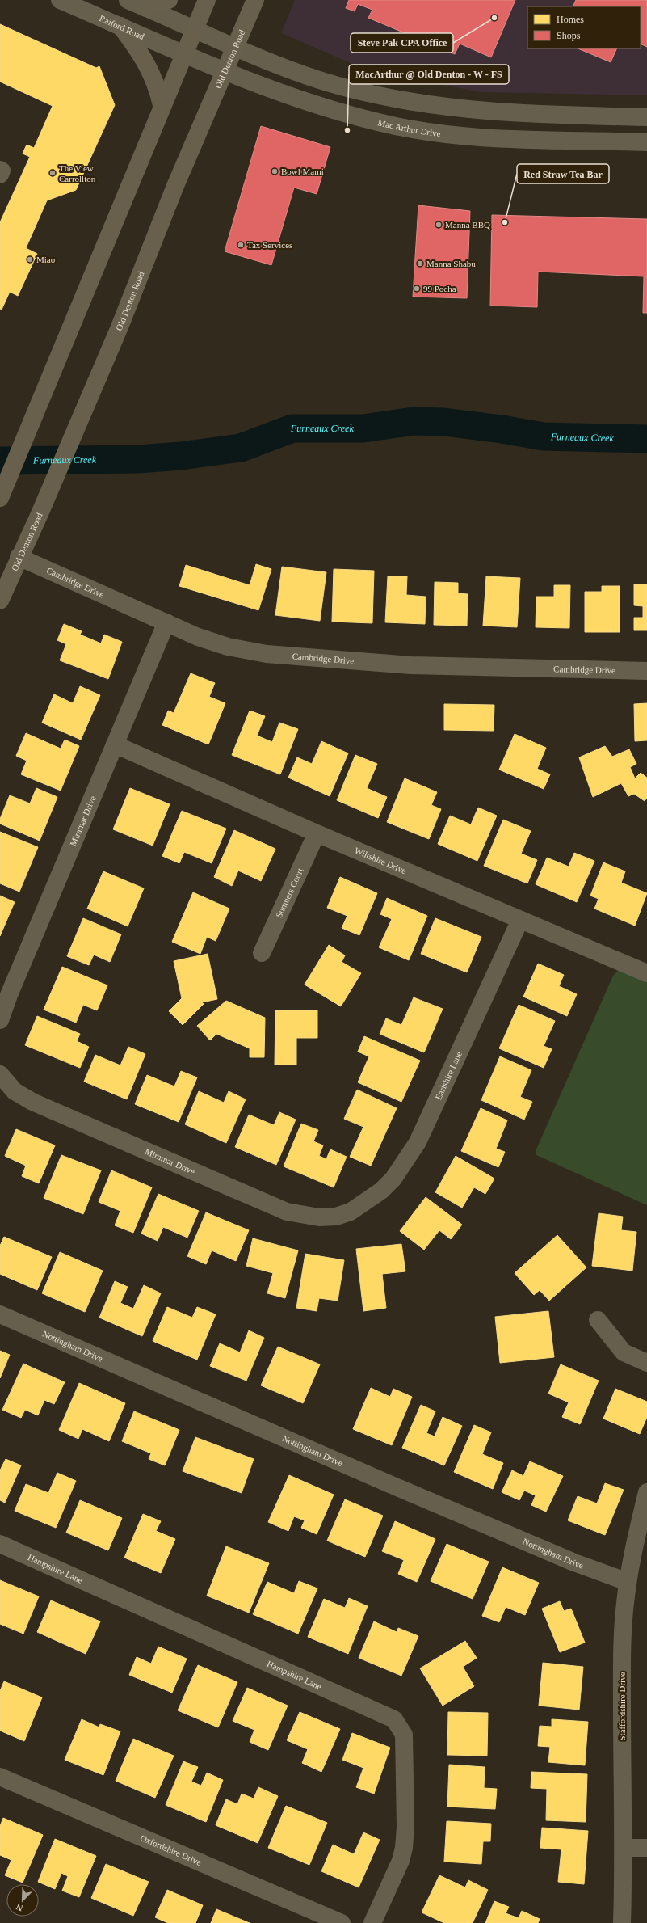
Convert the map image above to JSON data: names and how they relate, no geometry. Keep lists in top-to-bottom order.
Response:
{
  "streets": {
    "main road": ["Old Denton Road"],
    "street": [
      "Raiford Road",
      "Mac Arthur Drive",
      "Cambridge Drive",
      "Miramar Drive",
      "Wiltshire Drive",
      "Sumners Court",
      "Earlshire Lane",
      "Nottingham Drive",
      "Hampshire Lane",
      "Staffordshire Drive",
      "Oxfordshire Drive"
    ]
  },
  "crossings": [
    ["Raiford Road", "Mac Arthur Drive"],
    ["Old Denton Road", "Mac Arthur Drive"],
    ["Old Denton Road", "Cambridge Drive"],
    ["Cambridge Drive", "Miramar Drive"],
    ["Miramar Drive", "Wiltshire Drive"],
    ["Miramar Drive", "Earlshire Lane"],
    ["Wiltshire Drive", "Sumners Court"],
    ["Wiltshire Drive", "Earlshire Lane"],
    ["Nottingham Drive", "Staffordshire Drive"]
  ],
  "water": ["Furneaux Creek"],
  "places": [
    "Steve Pak CPA Office",
    "MacArthur @ Old Denton - W - FS",
    "Bowl Mami",
    "The View Carrollton",
    "Red Straw Tea Bar",
    "Manna BBQ",
    "Tax Services",
    "Miao",
    "Manna Shabu",
    "99 Pocha"
  ],
  "legend": ["Homes", "Shops"],
  "north": "bottom left"
}
